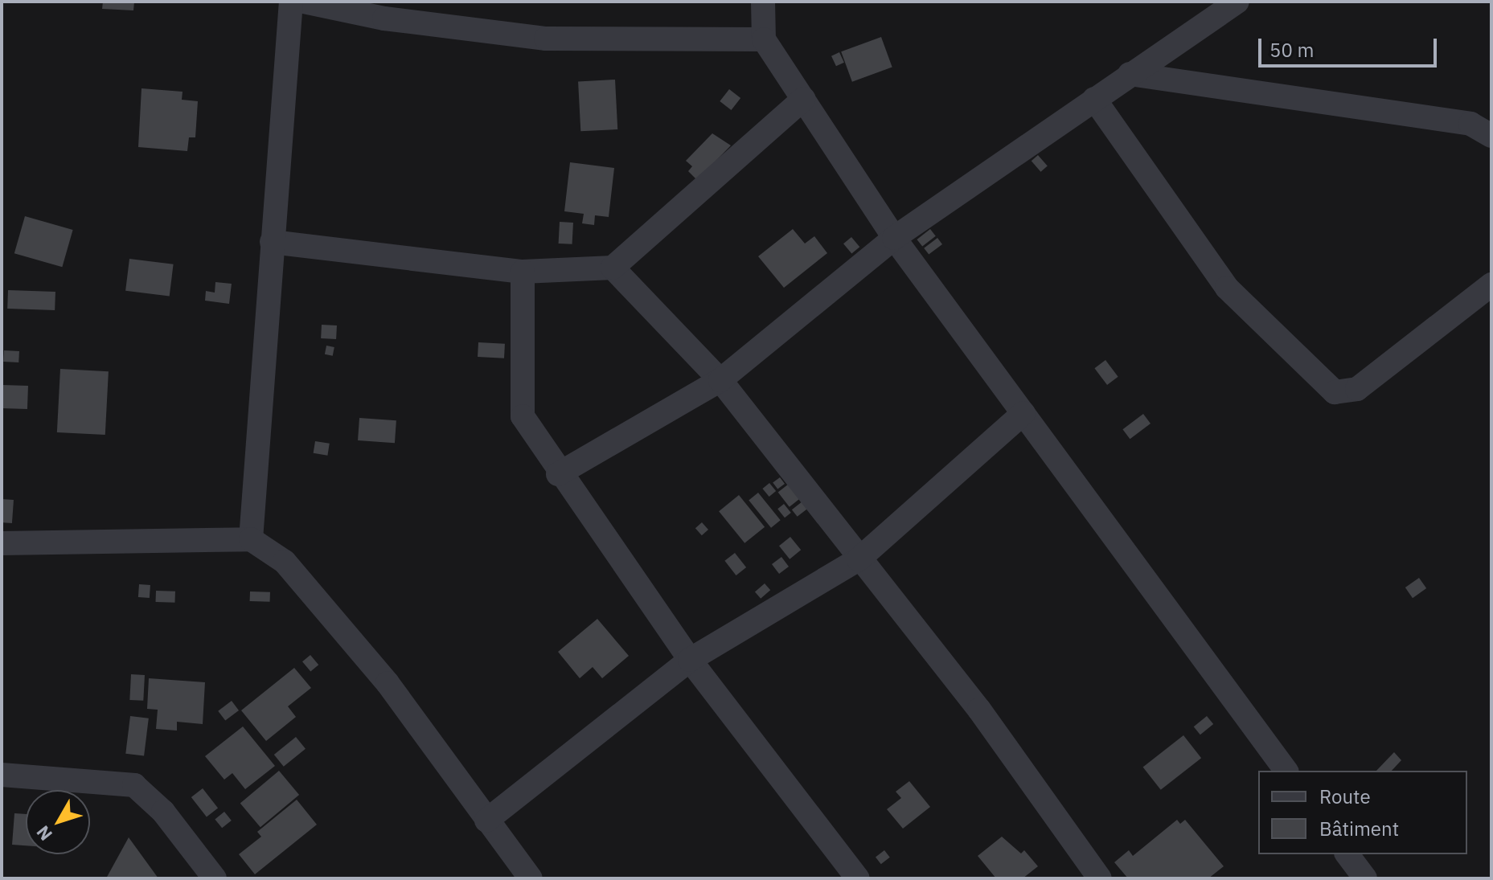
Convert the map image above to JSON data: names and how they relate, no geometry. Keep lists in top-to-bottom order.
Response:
{
  "legend": ["Route", "Bâtiment"],
  "scale_bar": "50 m",
  "north": "bottom left"
}
